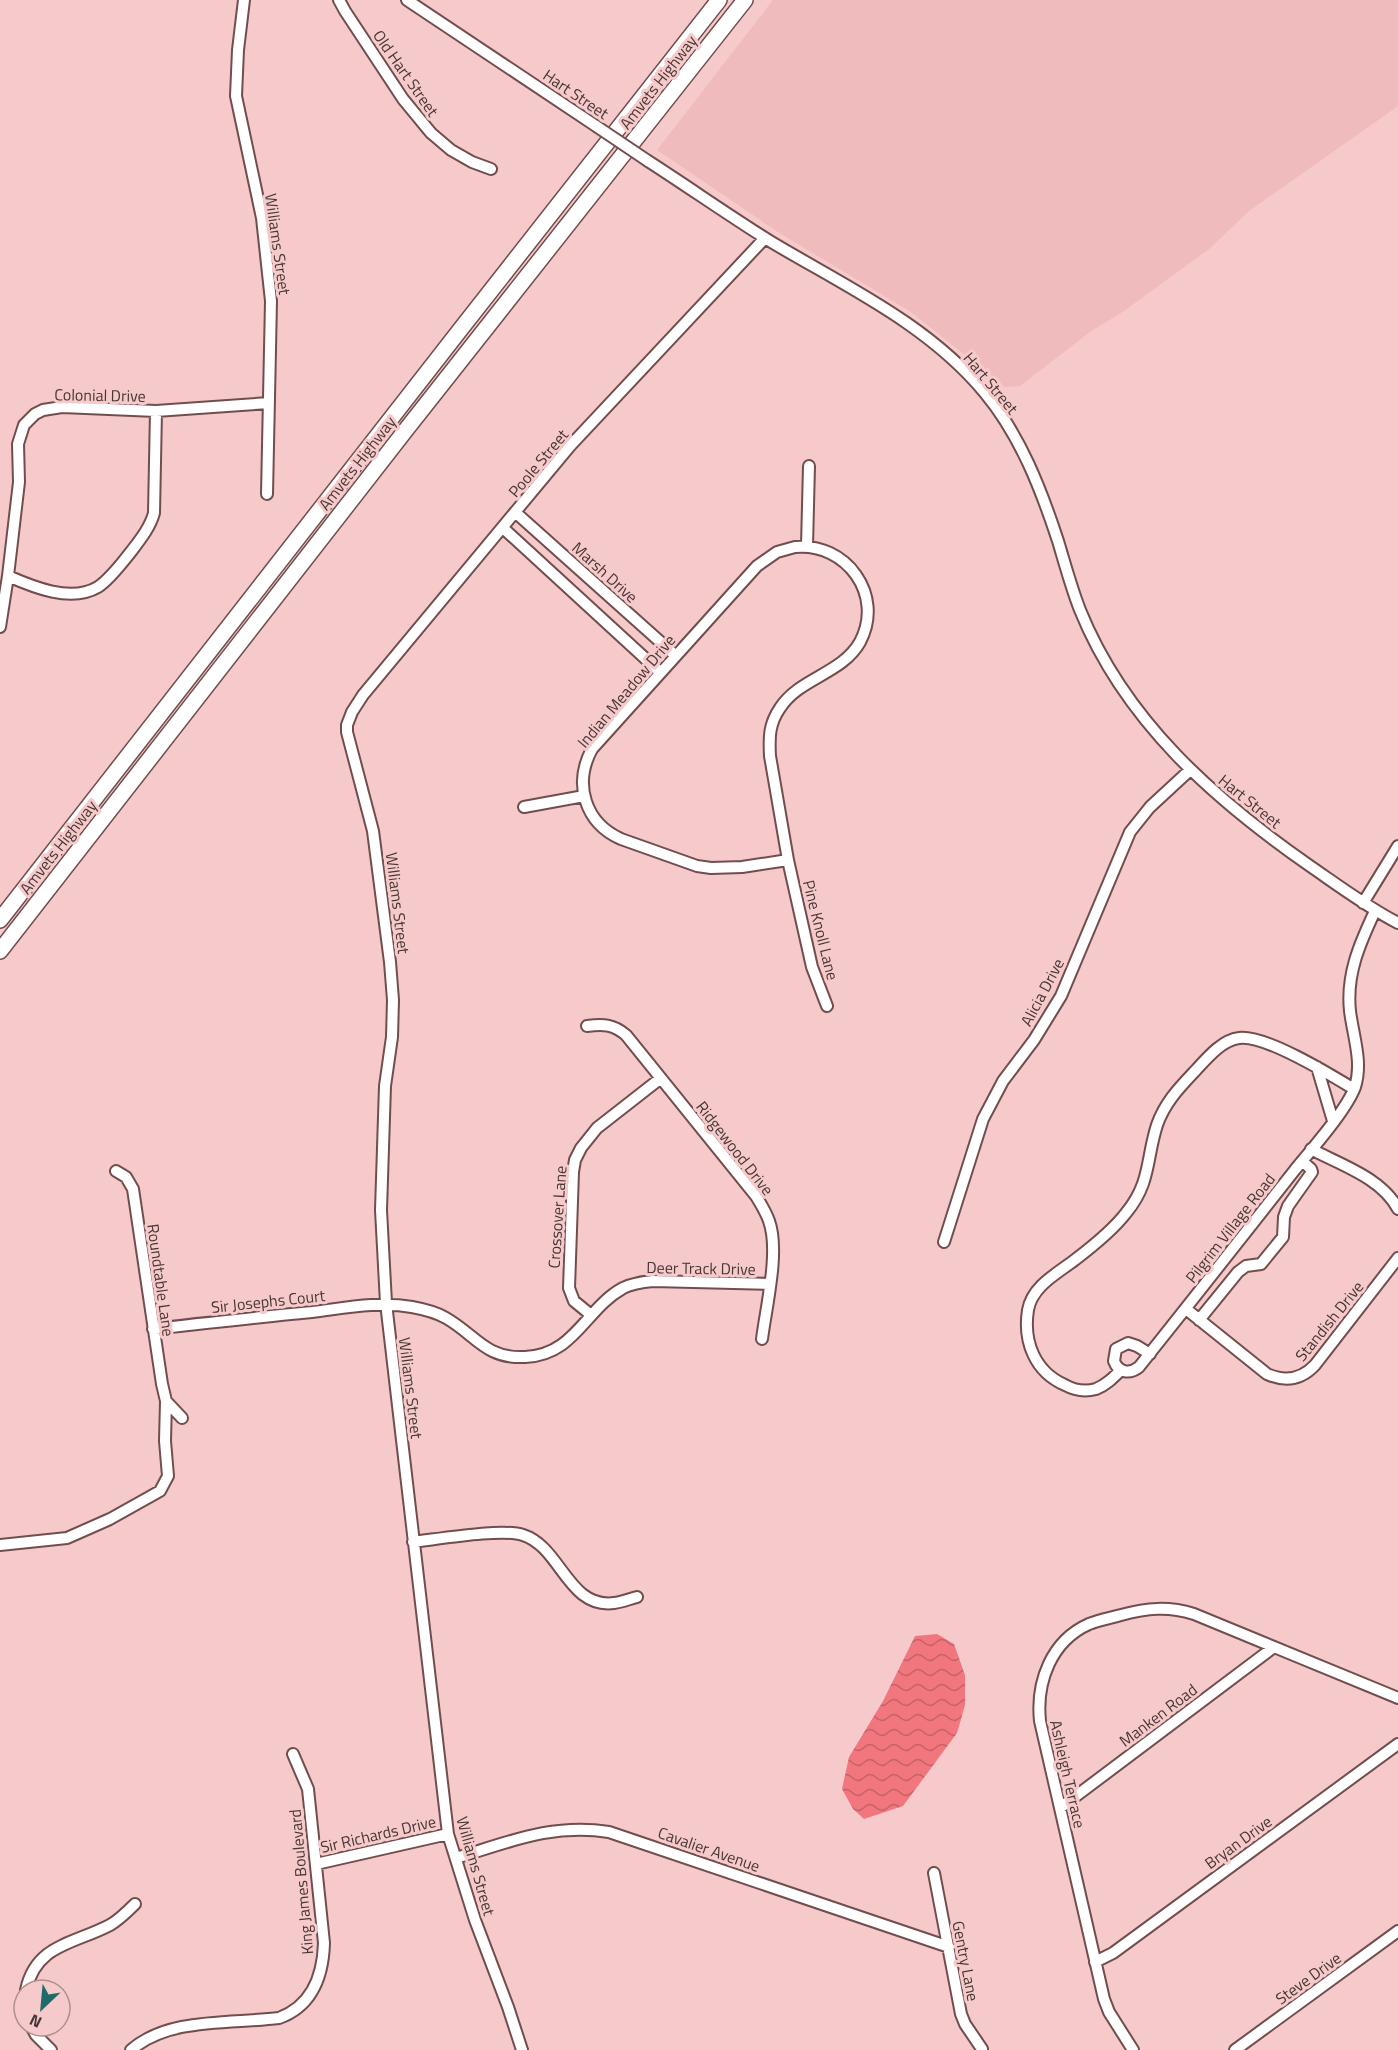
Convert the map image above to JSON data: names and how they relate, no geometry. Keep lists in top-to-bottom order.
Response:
{
  "streets": {
    "highway": ["Amvets Highway"],
    "street": [
      "Old Hart Street",
      "Hart Street",
      "Williams Street",
      "Colonial Drive",
      "Poole Street",
      "Marsh Drive",
      "Indian Meadow Drive",
      "Pine Knoll Lane",
      "Alicia Drive",
      "Ridgewood Drive",
      "Crossover Lane",
      "Pilgrim Village Road",
      "Deer Track Drive",
      "Roundtable Lane",
      "Sir Josephs Court",
      "Standish Drive",
      "Manken Road",
      "Ashleigh Terrace",
      "Sir Richards Drive",
      "Bryan Drive",
      "Cavalier Avenue",
      "King James Boulevard",
      "Gentry Lane",
      "Steve Drive"
    ]
  },
  "crossings": [
    ["Hart Street", "Poole Street"],
    ["Hart Street", "Alicia Drive"],
    ["Hart Street", "Pilgrim Village Road"],
    ["Williams Street", "Colonial Drive"],
    ["Williams Street", "Poole Street"],
    ["Williams Street", "Deer Track Drive"],
    ["Williams Street", "Sir Josephs Court"],
    ["Williams Street", "Sir Richards Drive"],
    ["Williams Street", "Cavalier Avenue"],
    ["Poole Street", "Marsh Drive"],
    ["Marsh Drive", "Indian Meadow Drive"],
    ["Indian Meadow Drive", "Pine Knoll Lane"],
    ["Ridgewood Drive", "Crossover Lane"],
    ["Ridgewood Drive", "Deer Track Drive"],
    ["Crossover Lane", "Deer Track Drive"],
    ["Pilgrim Village Road", "Standish Drive"],
    ["Deer Track Drive", "Sir Josephs Court"],
    ["Roundtable Lane", "Sir Josephs Court"],
    ["Manken Road", "Ashleigh Terrace"],
    ["Ashleigh Terrace", "Bryan Drive"],
    ["Sir Richards Drive", "King James Boulevard"],
    ["Cavalier Avenue", "Gentry Lane"]
  ],
  "north": "bottom left"
}
